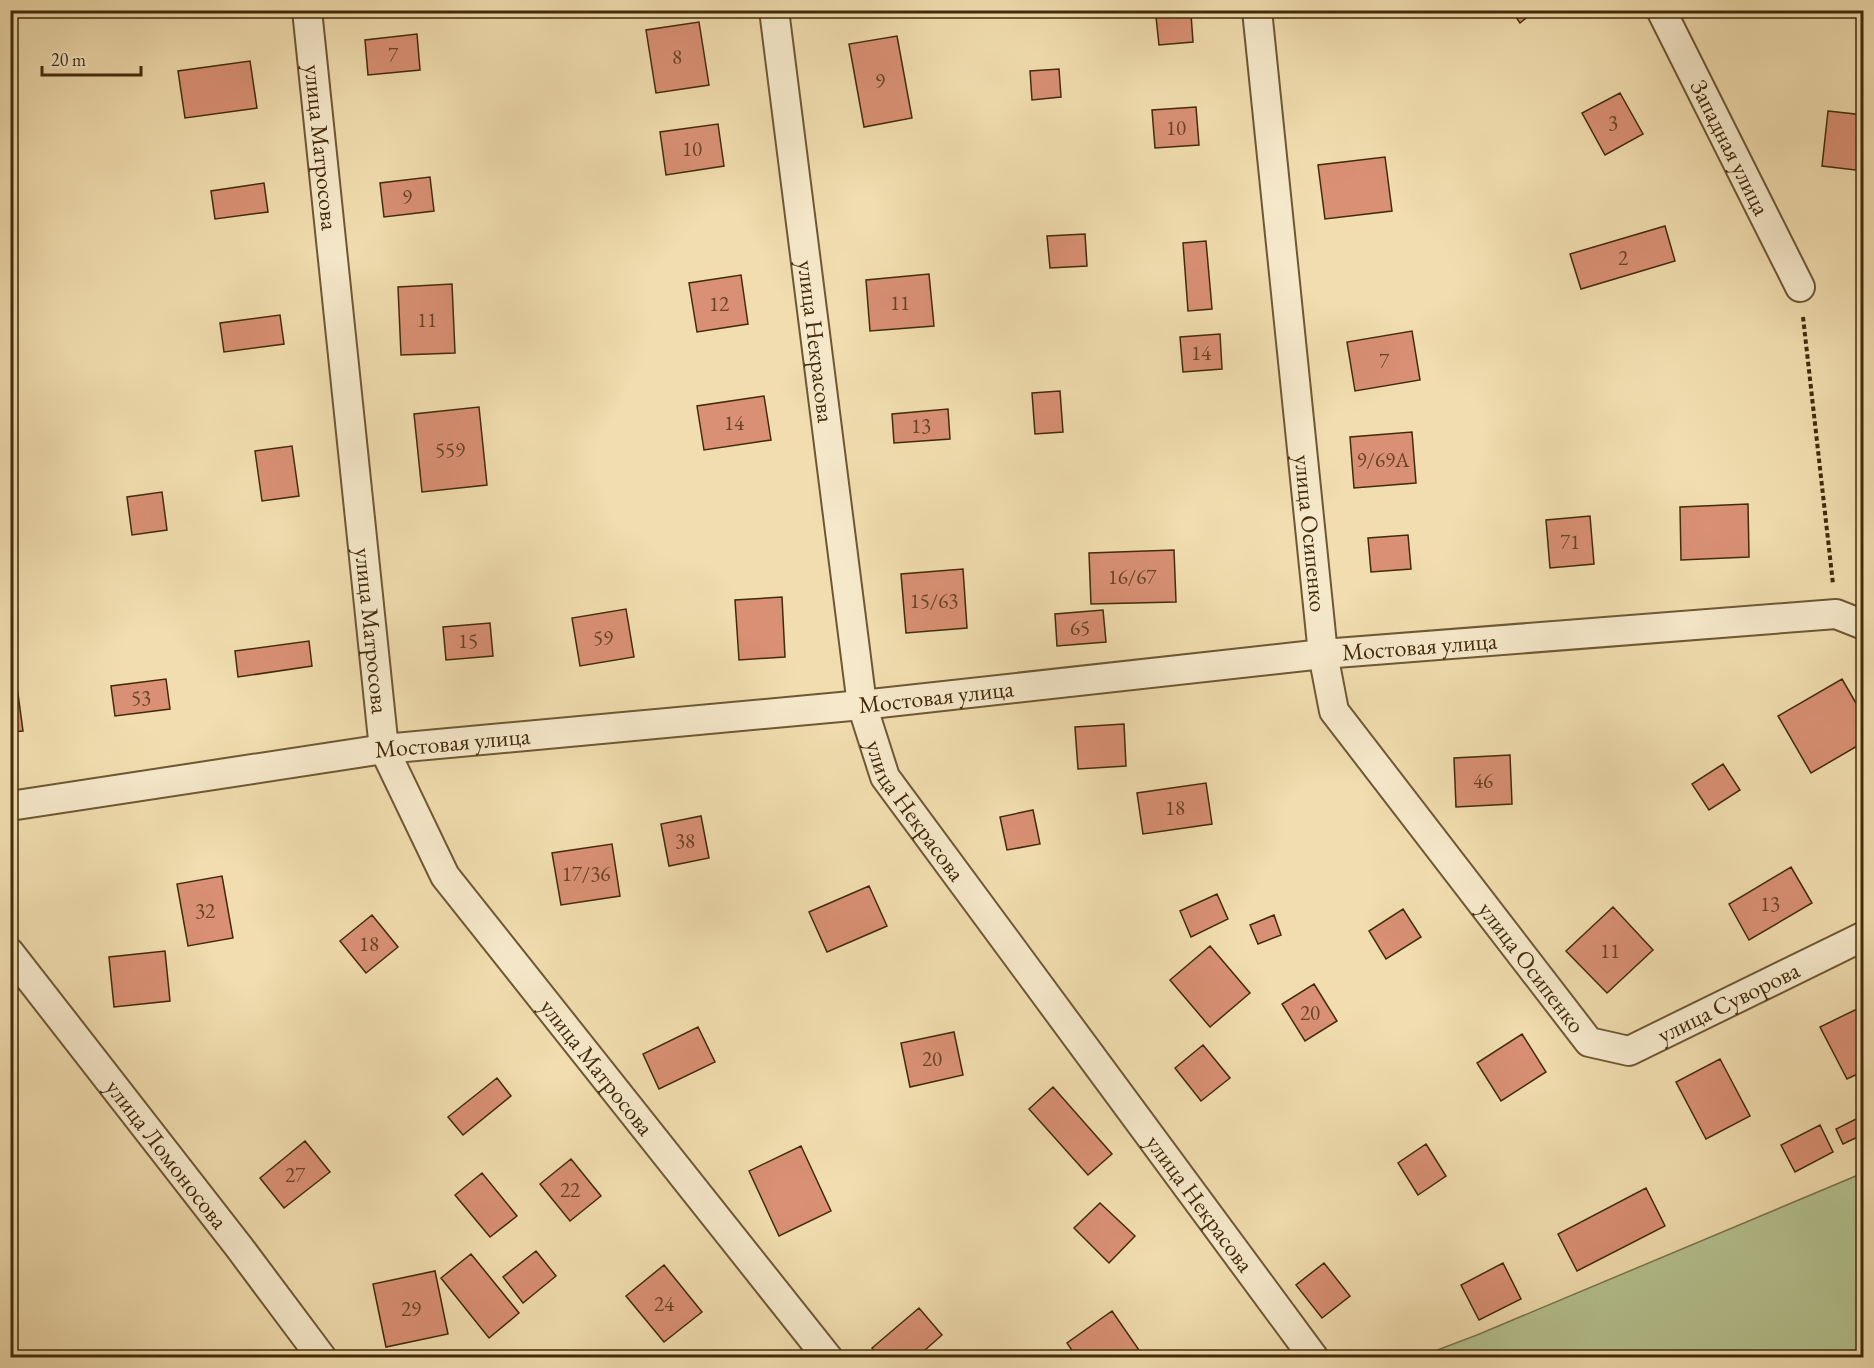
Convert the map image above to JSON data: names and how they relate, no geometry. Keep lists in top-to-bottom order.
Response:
{
  "streets": {
    "street": [
      "улица Матросова",
      "Западная улица",
      "улица Некрасова",
      "улица Осипенко",
      "Мостовая улица",
      "улица Суворова",
      "улица Ломоносова"
    ]
  },
  "crossings": [
    ["улица Матросова", "Мостовая улица"],
    ["улица Некрасова", "Мостовая улица"],
    ["улица Осипенко", "Мостовая улица"],
    ["улица Осипенко", "улица Суворова"]
  ],
  "house_numbers": [
    "7",
    "8",
    "9",
    "3",
    "10",
    "10",
    "9",
    "2",
    "11",
    "12",
    "11",
    "14",
    "7",
    "14",
    "13",
    "559",
    "9/69А",
    "71",
    "16/67",
    "15/63",
    "65",
    "59",
    "15",
    "53",
    "46",
    "18",
    "38",
    "17/36",
    "13",
    "32",
    "18",
    "11",
    "20",
    "20",
    "27",
    "22",
    "24",
    "29"
  ],
  "scale_bar": "20 m"
}
